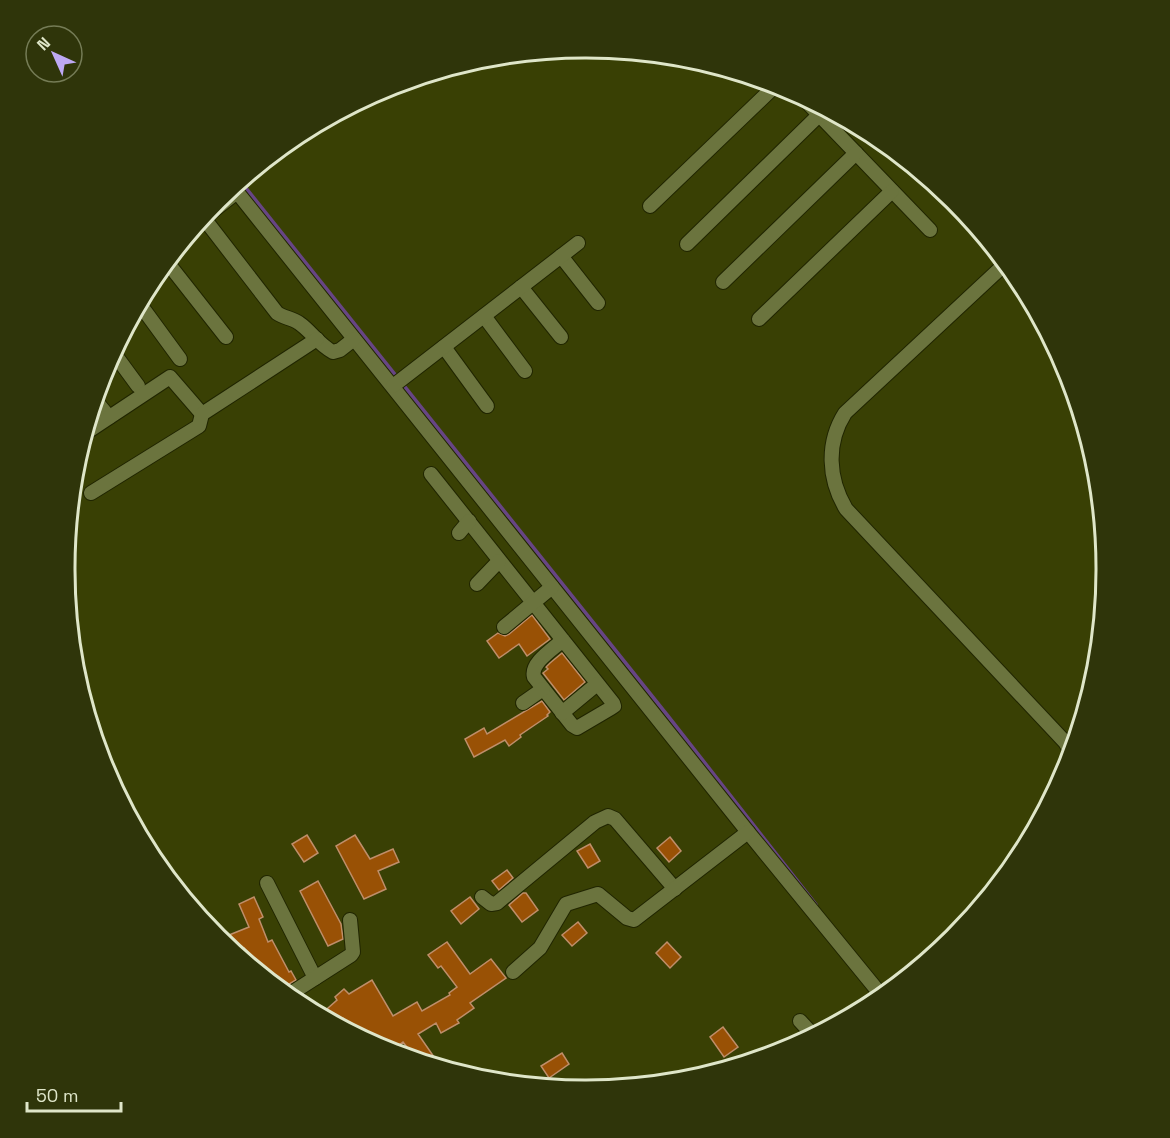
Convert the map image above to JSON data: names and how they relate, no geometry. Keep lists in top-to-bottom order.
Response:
{
  "scale_bar": "50 m",
  "north": "top left"
}
